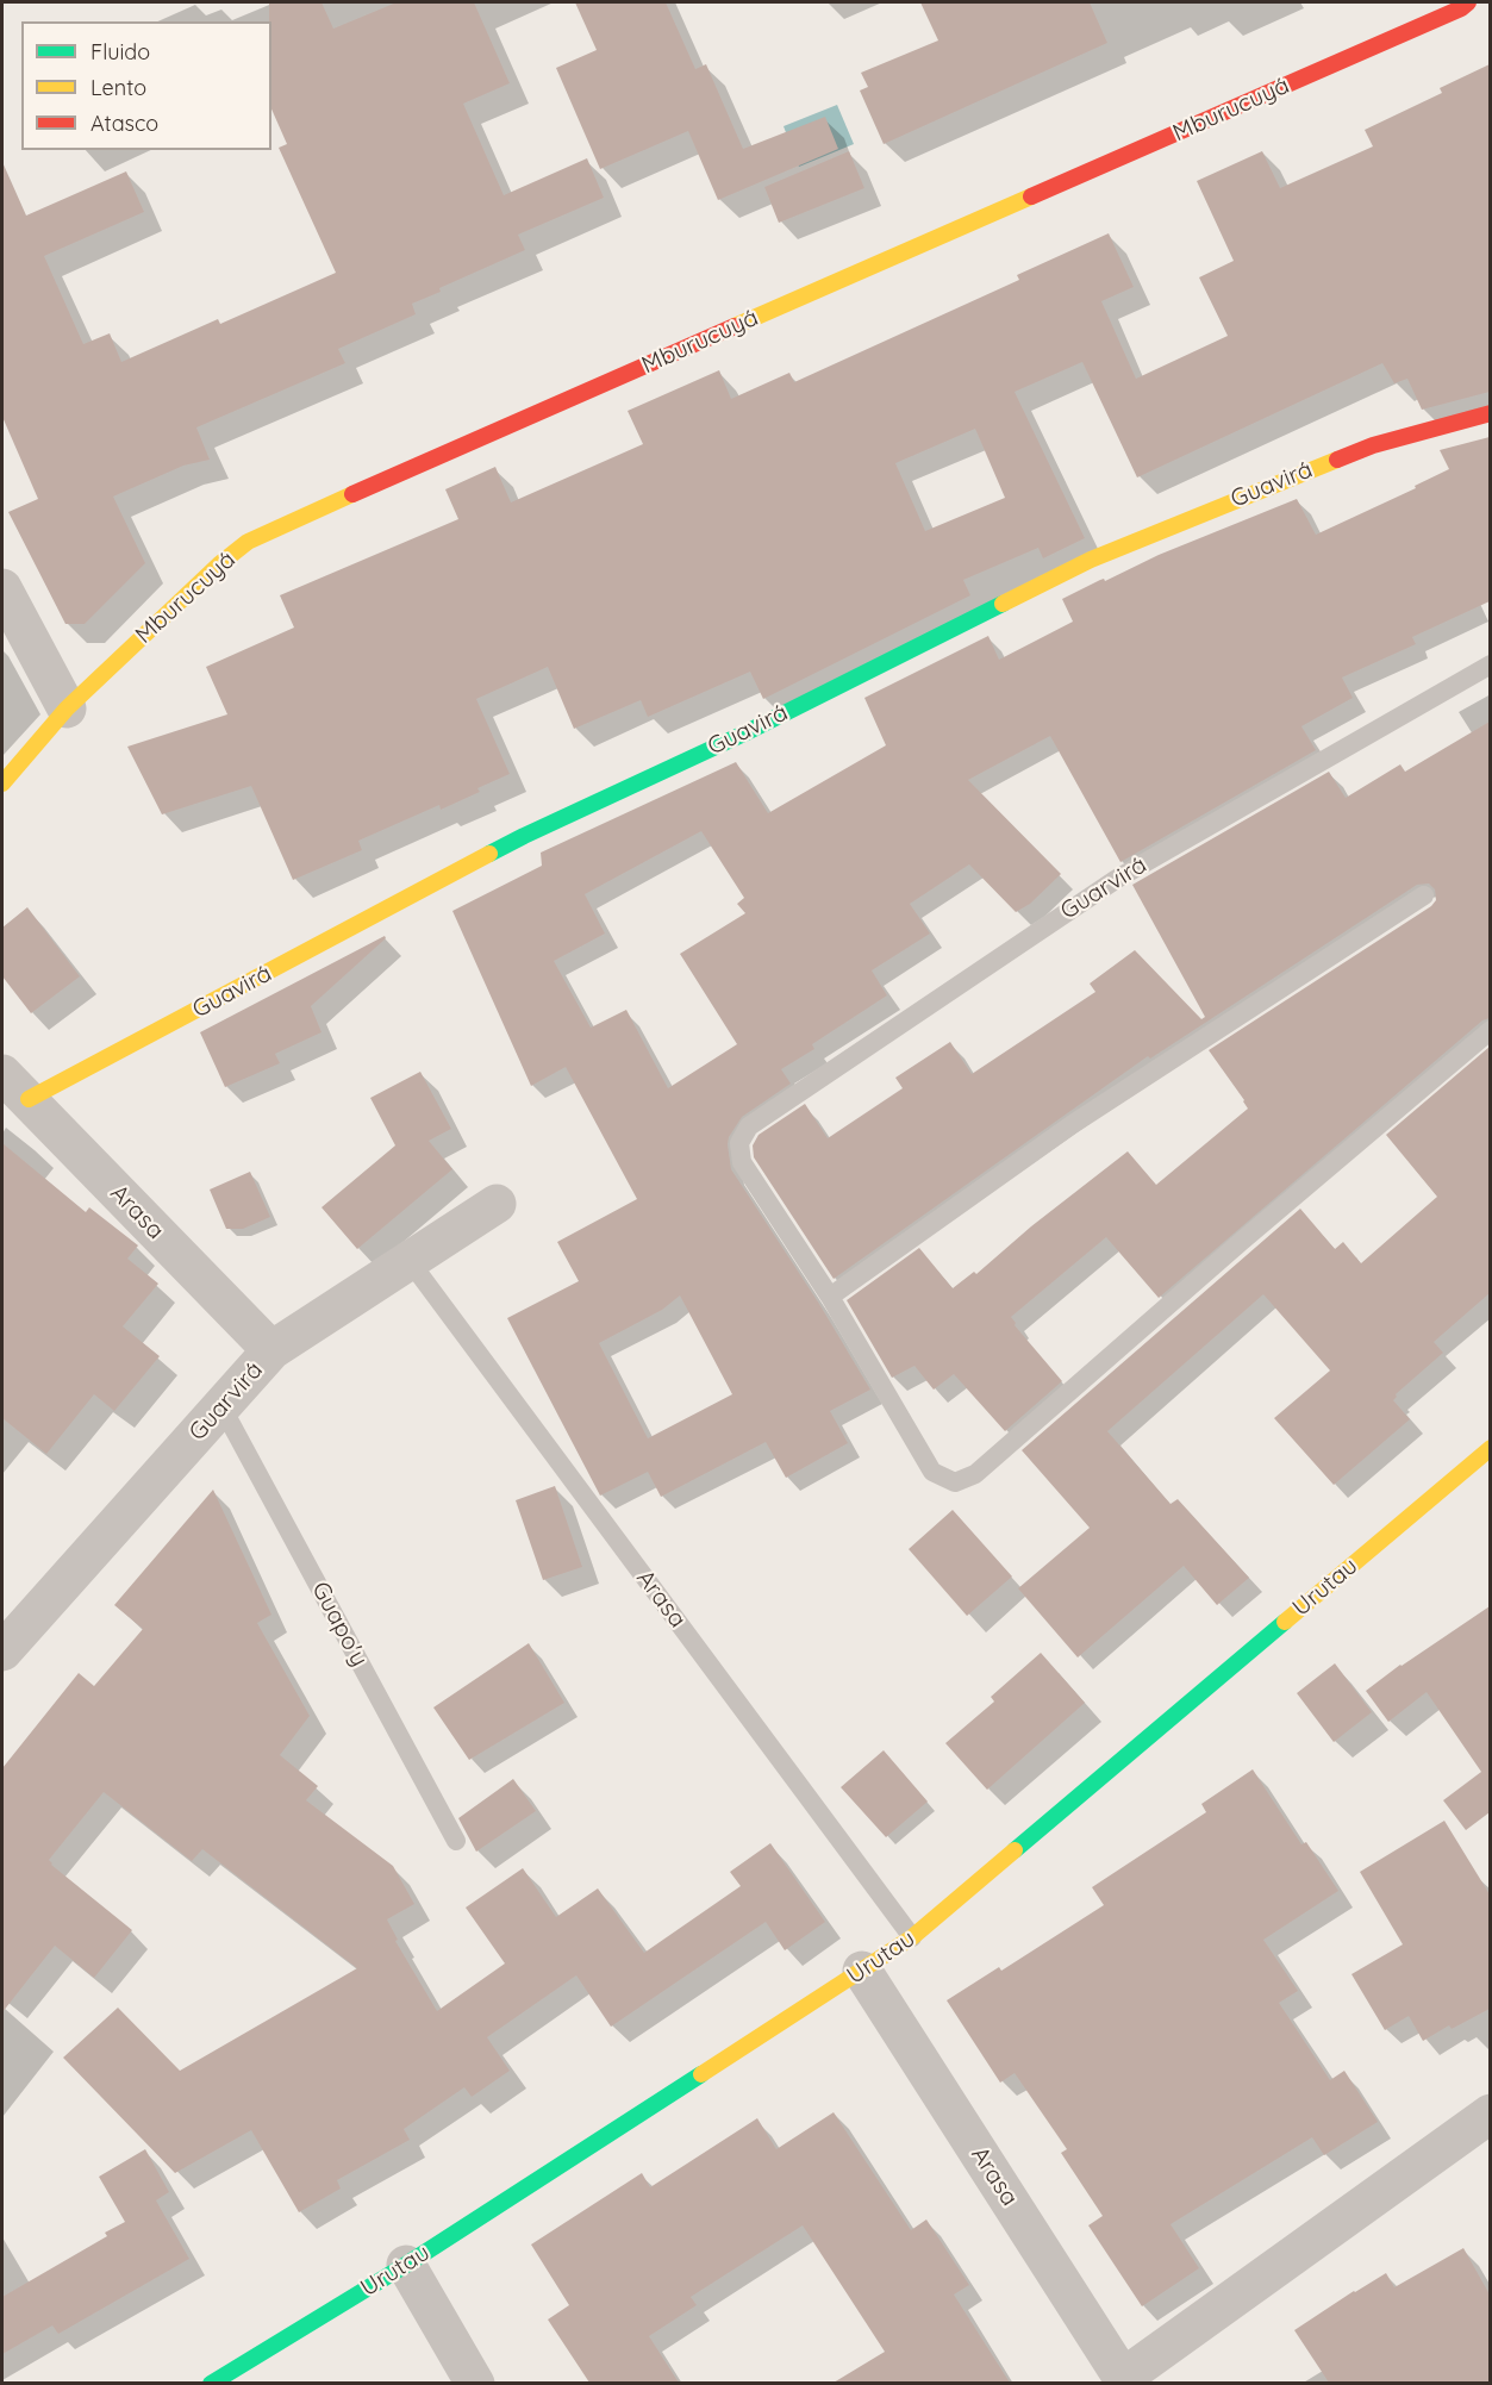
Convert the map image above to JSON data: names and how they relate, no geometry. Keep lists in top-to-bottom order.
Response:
{
  "streets": {
    "street": [
      "Mburucuyá",
      "Guavirá",
      "Guarvirá",
      "Arasa",
      "Urutau"
    ],
    "lane": ["Guapo'y"]
  },
  "crossings": [
    ["Guavirá", "Arasa"],
    ["Guarvirá", "Arasa"],
    ["Guarvirá", "Guapo'y"],
    ["Arasa", "Urutau"]
  ],
  "legend": ["Fluido", "Lento", "Atasco"]
}
